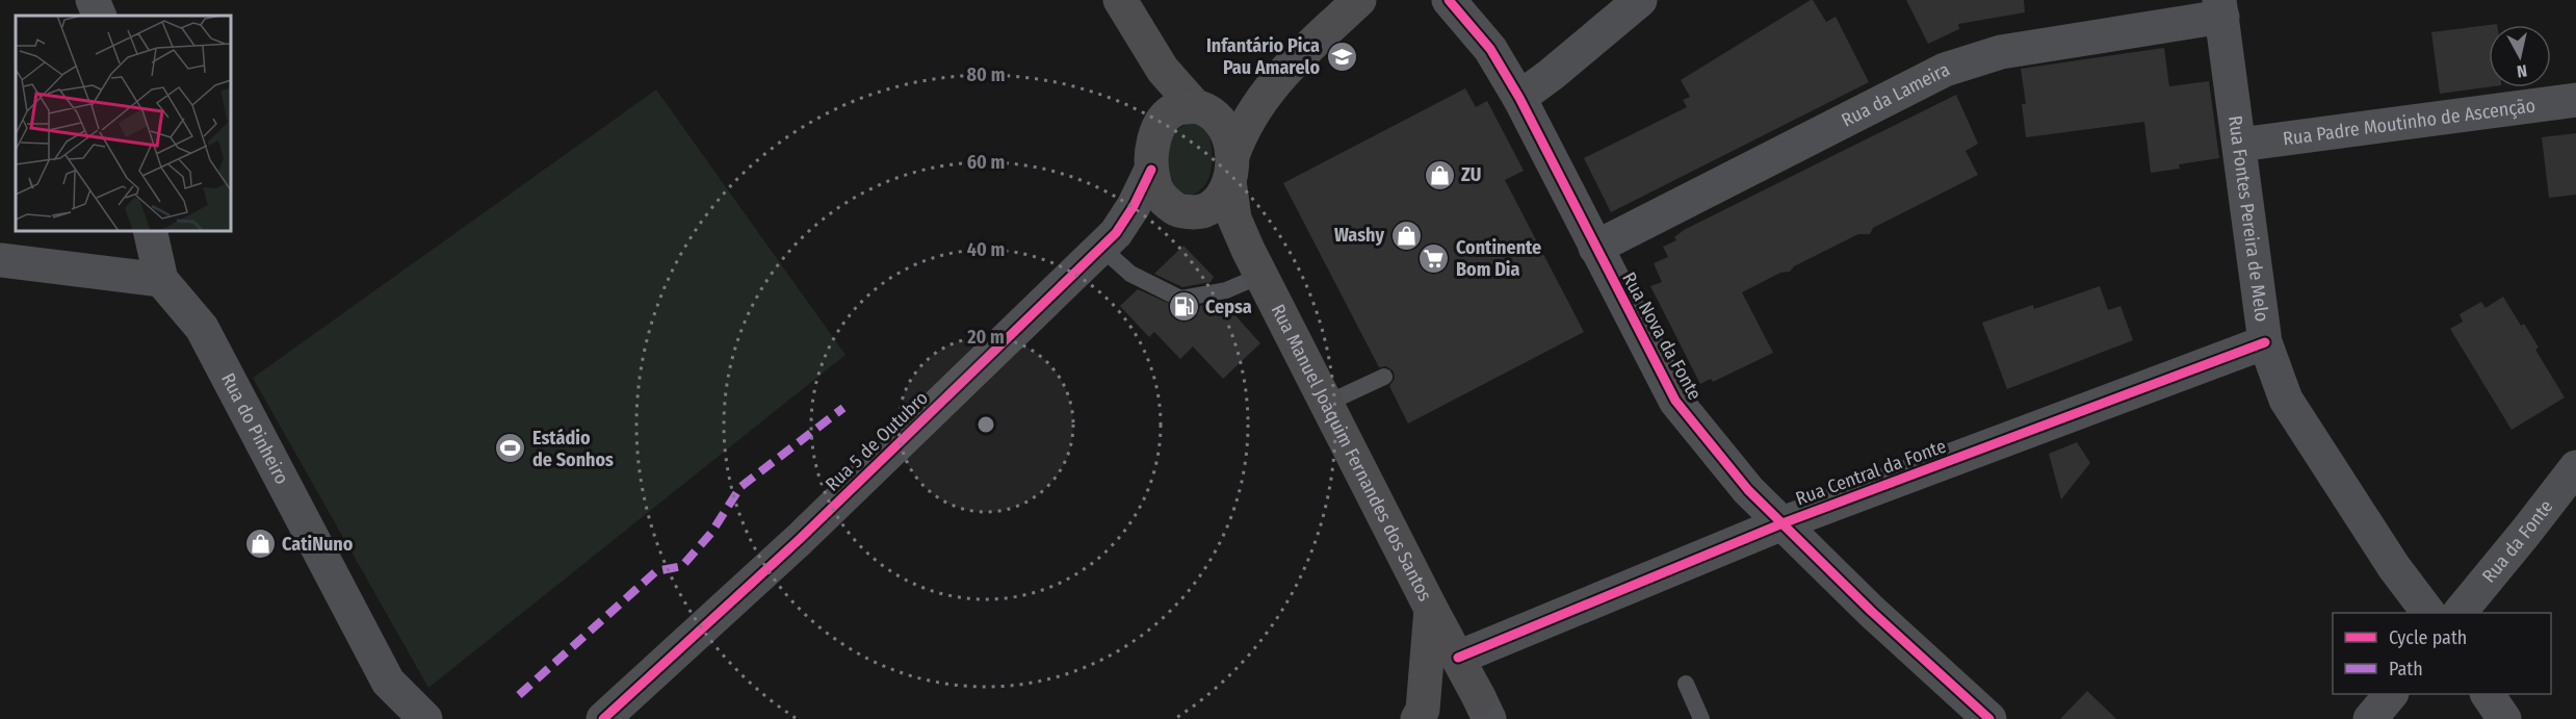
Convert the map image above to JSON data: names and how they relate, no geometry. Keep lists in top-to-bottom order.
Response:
{
  "streets": {
    "main road": ["Rua Manuel Joaquim Fernandes dos Santos"],
    "street": [
      "Rua da Lameira",
      "Rua Padre Moutinho de Ascenção",
      "Rua Fontes Pereira de Melo",
      "Rua Nova da Fonte",
      "Rua do Pinheiro",
      "Rua 5 de Outubro",
      "Rua Central da Fonte",
      "Rua da Fonte"
    ]
  },
  "crossings": [
    ["Rua da Lameira", "Rua Fontes Pereira de Melo"],
    ["Rua da Lameira", "Rua Nova da Fonte"],
    ["Rua Padre Moutinho de Ascenção", "Rua Fontes Pereira de Melo"],
    ["Rua Fontes Pereira de Melo", "Rua Central da Fonte"],
    ["Rua Nova da Fonte", "Rua Central da Fonte"],
    ["Rua 5 de Outubro", "Rua Manuel Joaquim Fernandes dos Santos"],
    ["Rua Manuel Joaquim Fernandes dos Santos", "Rua Central da Fonte"]
  ],
  "places": {
    "school or university": ["Infantário Pica Pau Amarelo"],
    "shop": ["ZU", "Washy", "CatiNuno"],
    "supermarket": ["Continente Bom Dia"],
    "fuel station": ["Cepsa"],
    "sports": ["Estádio de Sonhos"]
  },
  "legend": ["Cycle path", "Path"],
  "north": "bottom",
  "rings": [
    "80 m",
    "60 m",
    "40 m",
    "20 m"
  ]
}
